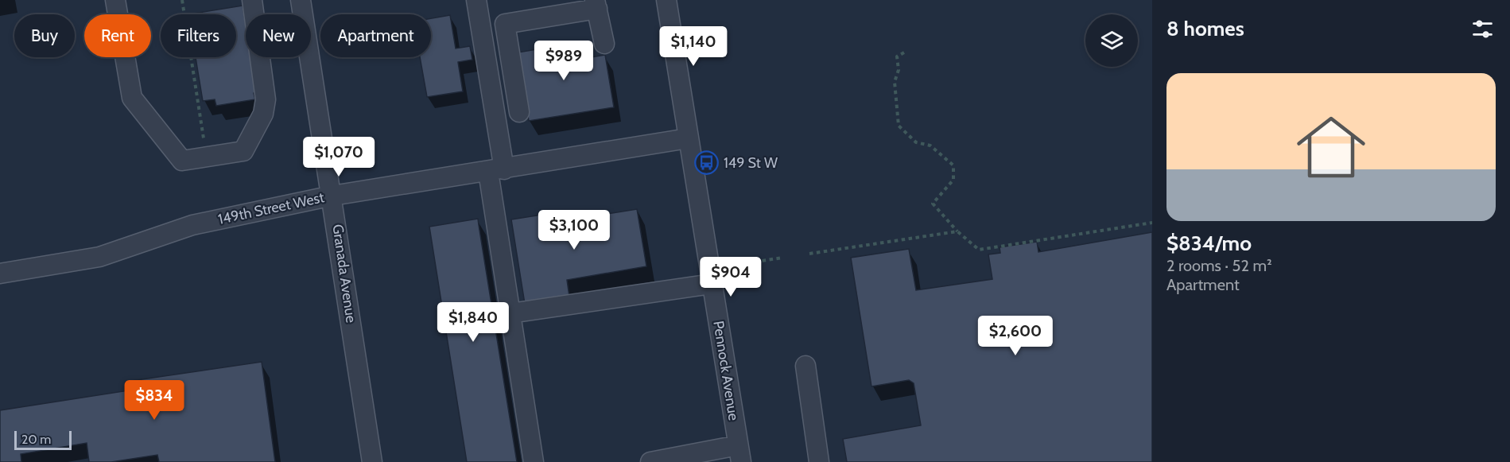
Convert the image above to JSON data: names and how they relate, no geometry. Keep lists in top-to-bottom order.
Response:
{
  "streets": {
    "street": ["149th Street West", "Granada Avenue", "Pennock Avenue"]
  },
  "crossings": [
    ["149th Street West", "Granada Avenue"],
    ["149th Street West", "Pennock Avenue"]
  ],
  "places": {
    "bus stop": ["149 St W"]
  },
  "scale_bar": "20 m",
  "page": {
    "heading": "8 homes",
    "chip": [
      "Buy",
      "Rent",
      "Filters",
      "New",
      "Apartment"
    ],
    "price": [
      "$1,140",
      "$989",
      "$1,070",
      "$3,100",
      "$904",
      "$1,840",
      "$2,600",
      "$834"
    ],
    "list": [
      {
        "name": "$834/mo",
        "note": "2 rooms · 52 m² · Apartment"
      }
    ],
    "scale": "20 m"
  }
}
